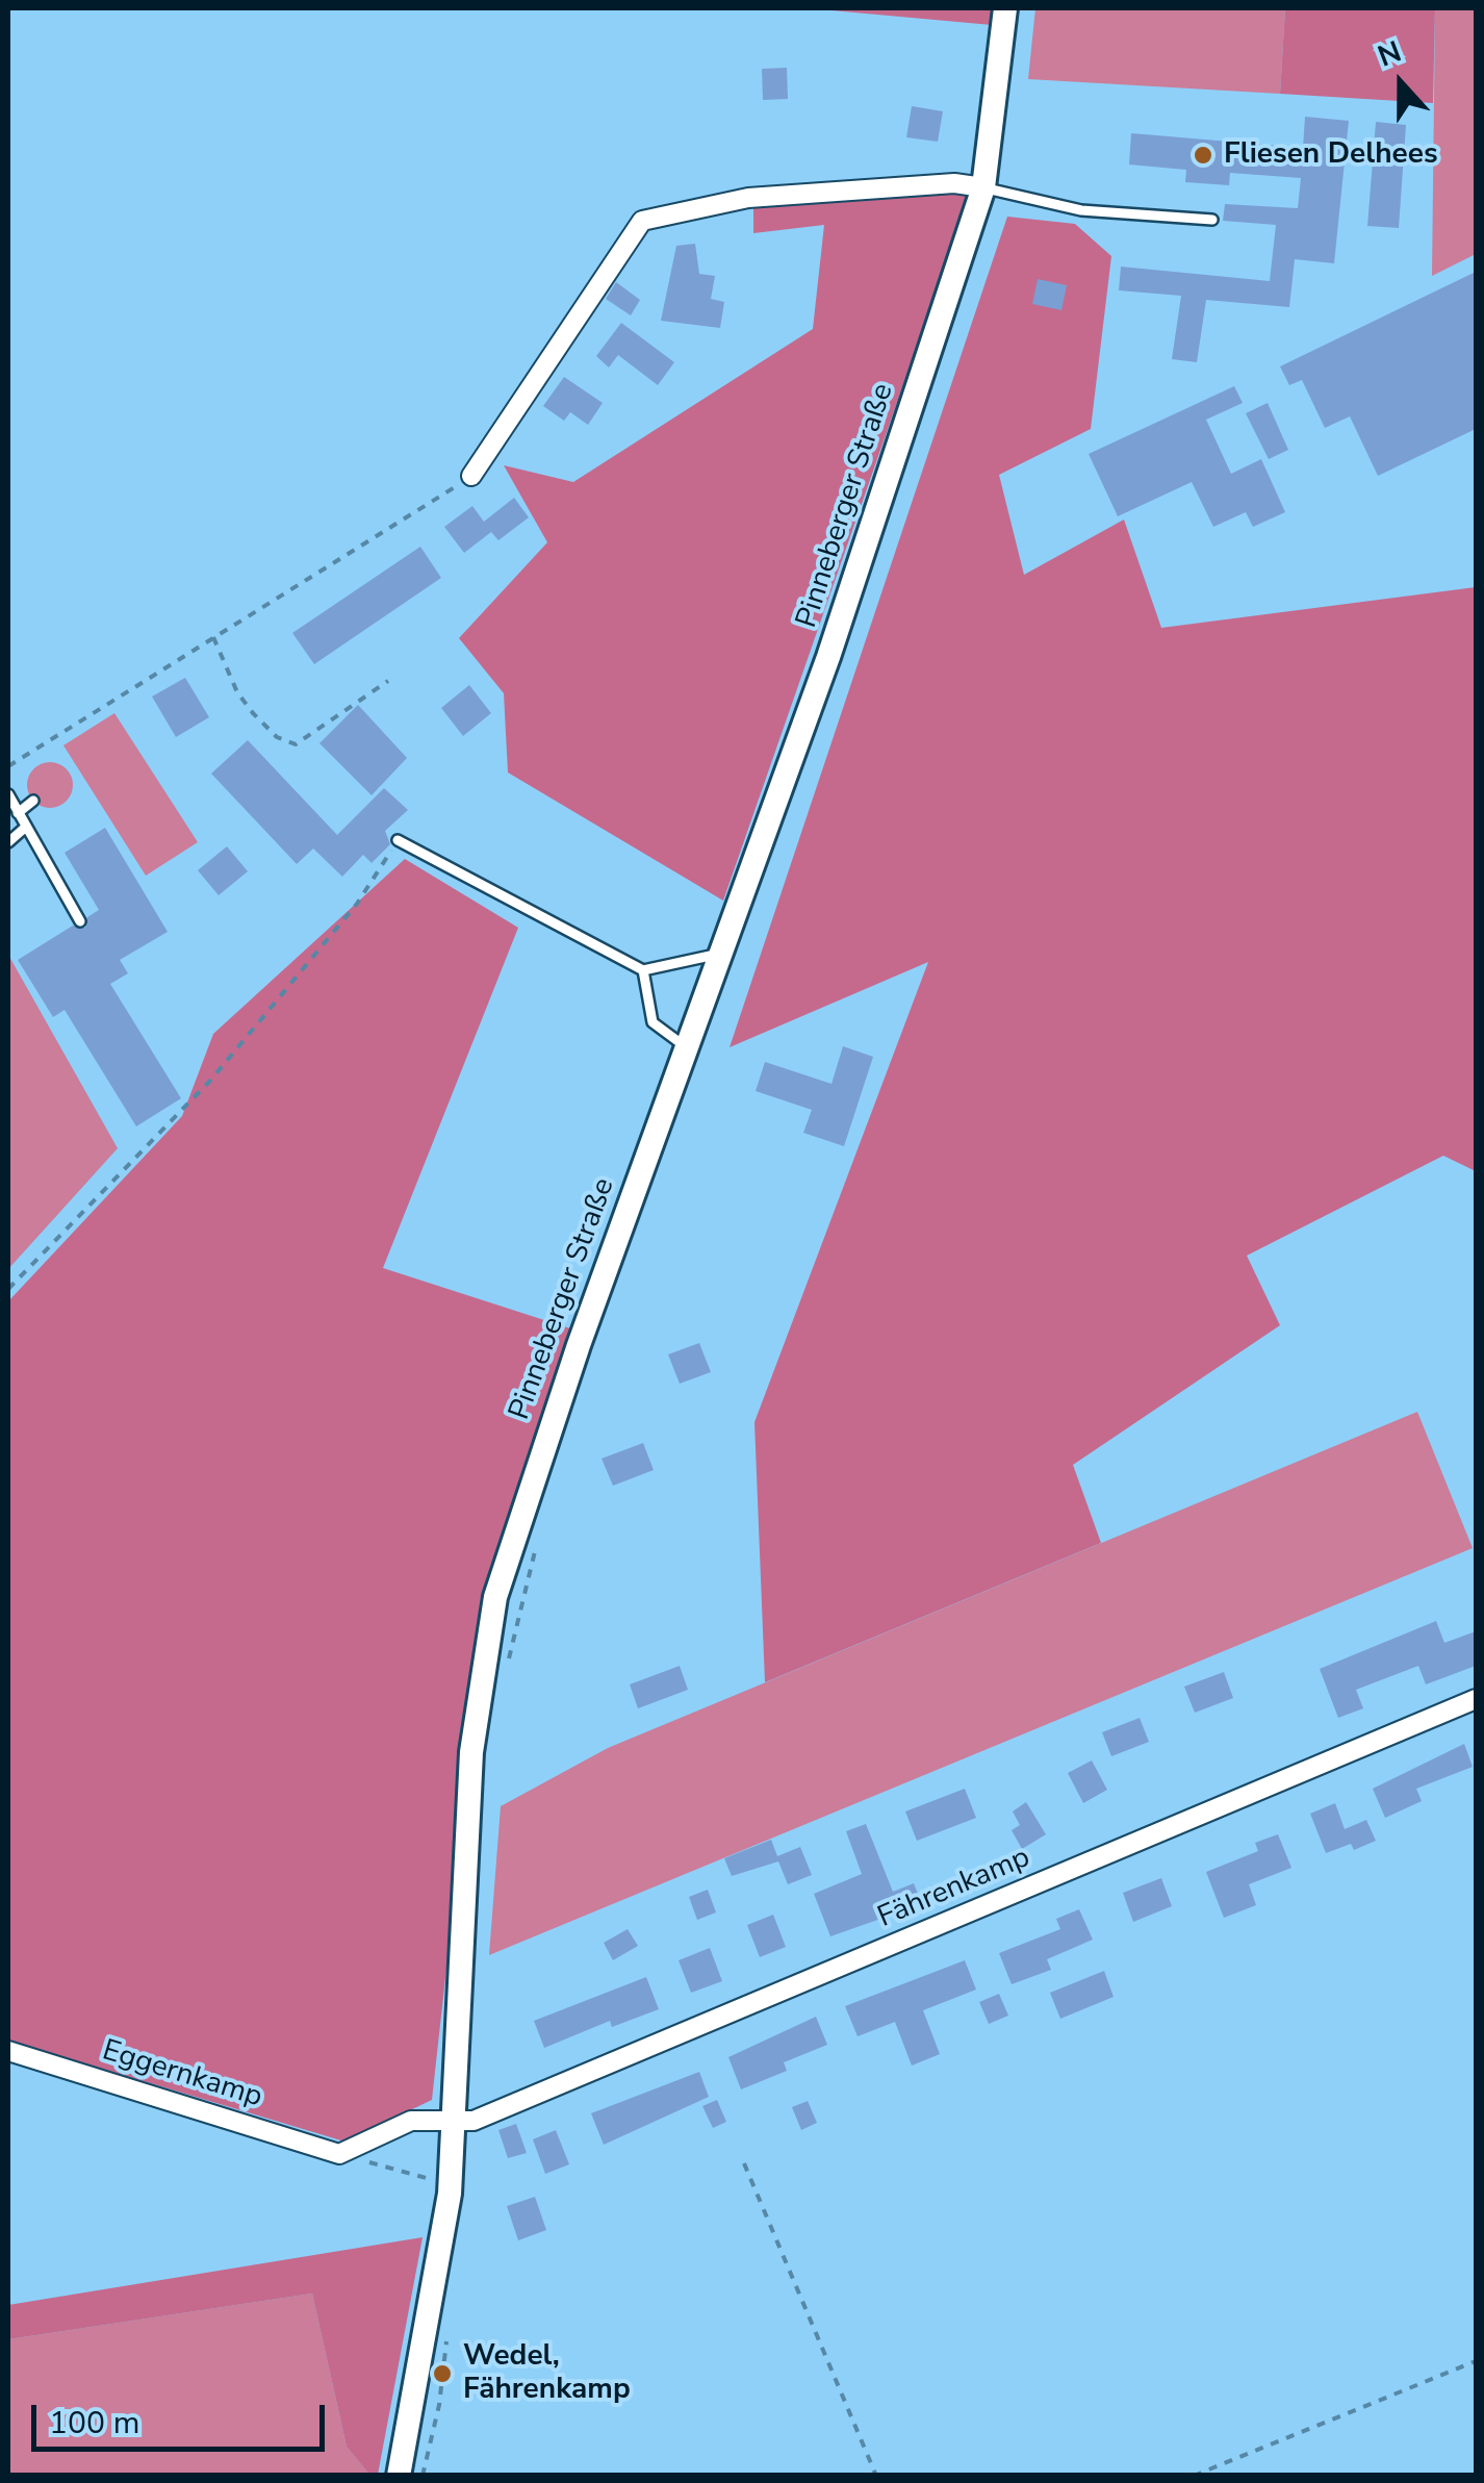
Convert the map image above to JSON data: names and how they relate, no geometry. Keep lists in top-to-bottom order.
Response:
{
  "streets": {
    "main road": ["Pinneberger Straße"],
    "street": ["Fährenkamp", "Eggernkamp"]
  },
  "crossings": [
    ["Pinneberger Straße", "Fährenkamp"]
  ],
  "places": ["Fliesen Delhees", "Wedel, Fährenkamp"],
  "scale_bar": "100 m",
  "north": "top"
}
